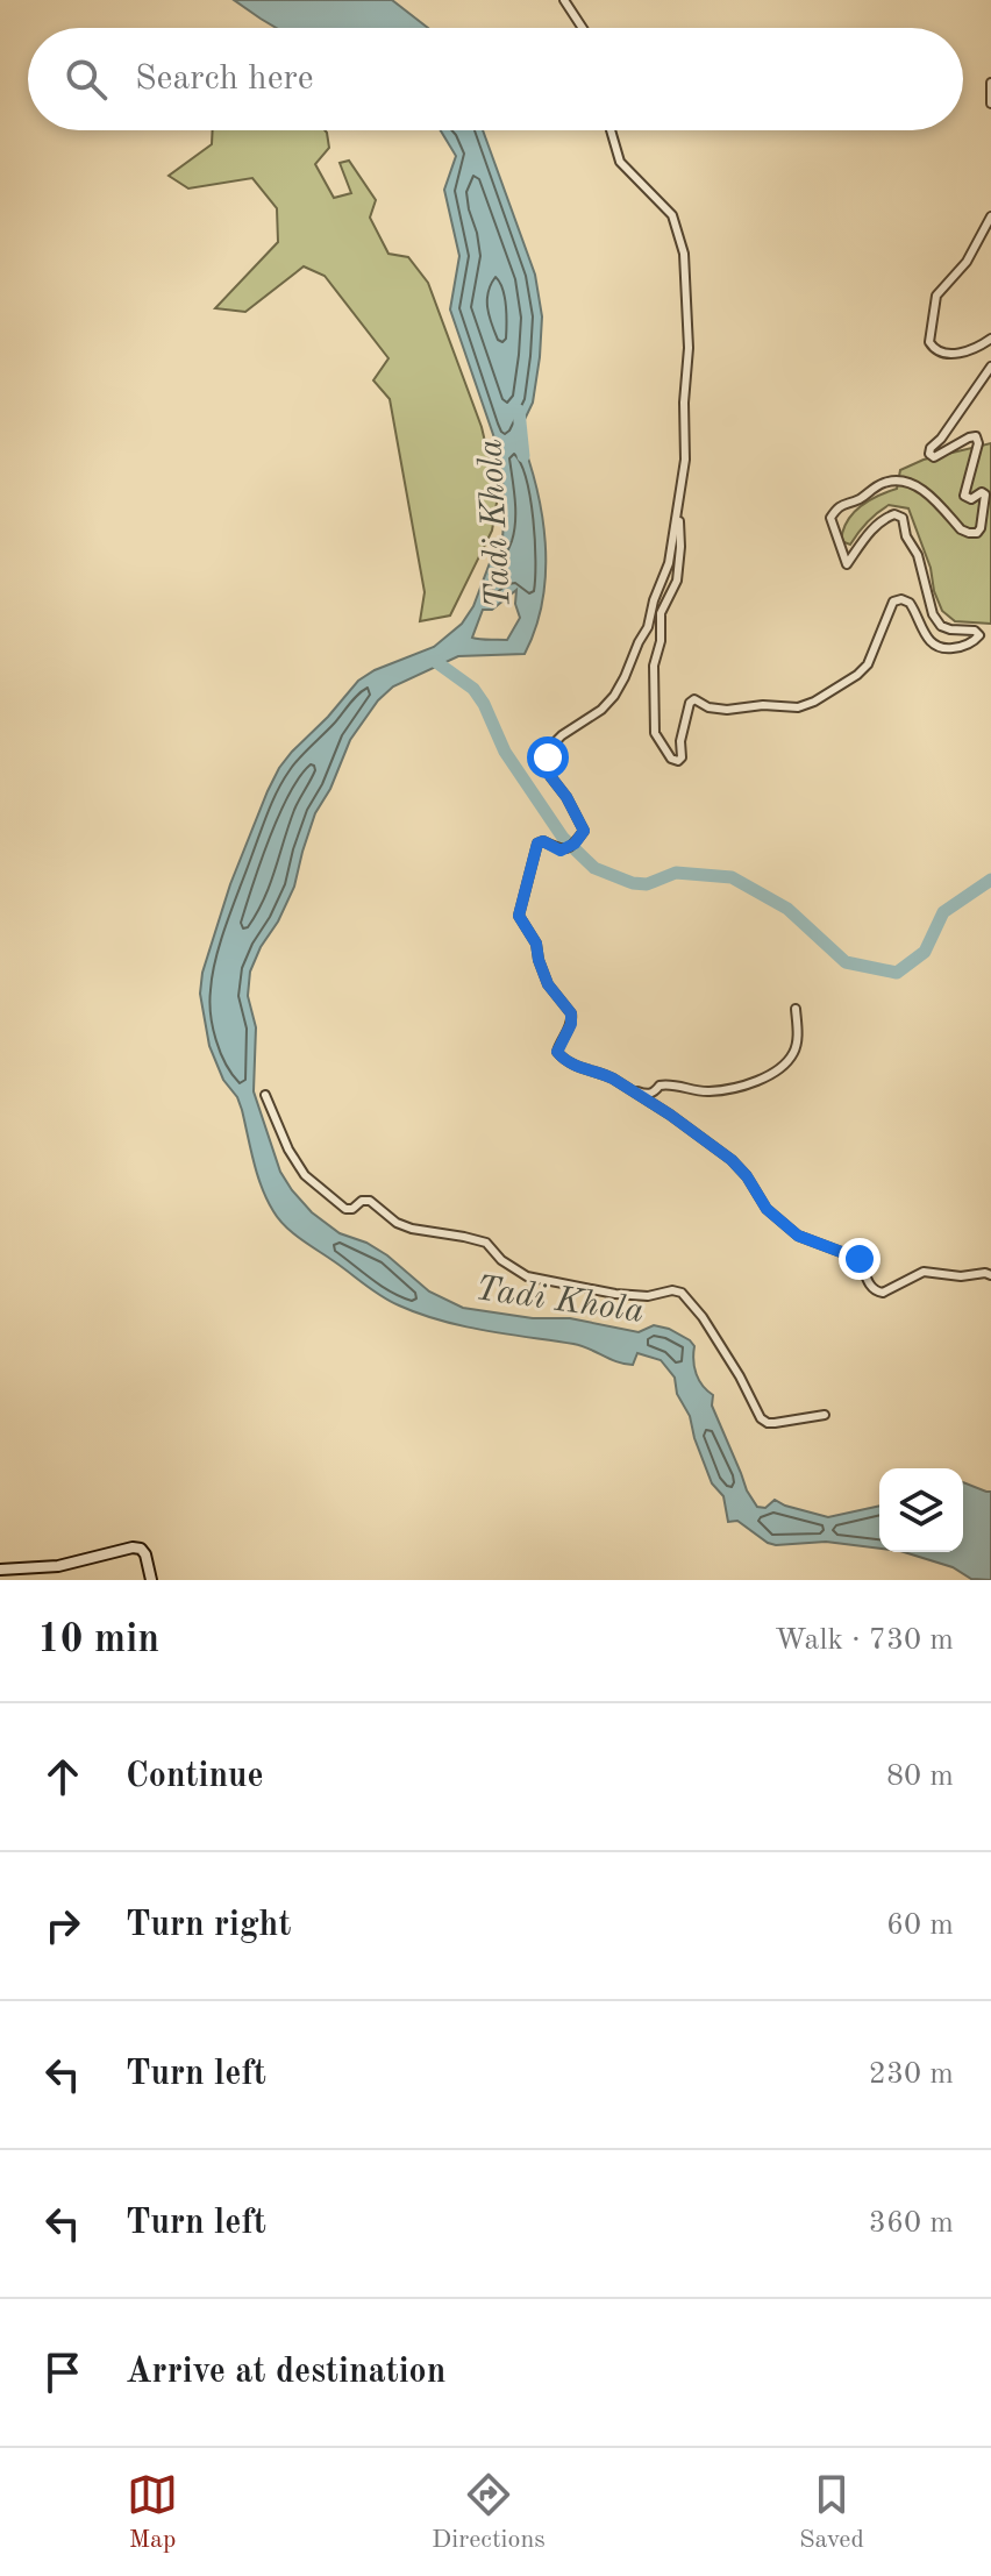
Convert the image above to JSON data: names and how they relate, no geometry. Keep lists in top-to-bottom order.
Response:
{
  "water": ["Tadi Khola"],
  "page": {
    "search": "Search here",
    "heading": ["10 min", "Walk · 730 m"],
    "list": [
      ["Continue", "80 m"],
      ["Turn right", "60 m"],
      ["Turn left", "230 m"],
      ["Turn left", "360 m"],
      "Arrive at destination"
    ],
    "nav": ["Map", "Directions", "Saved"]
  }
}
